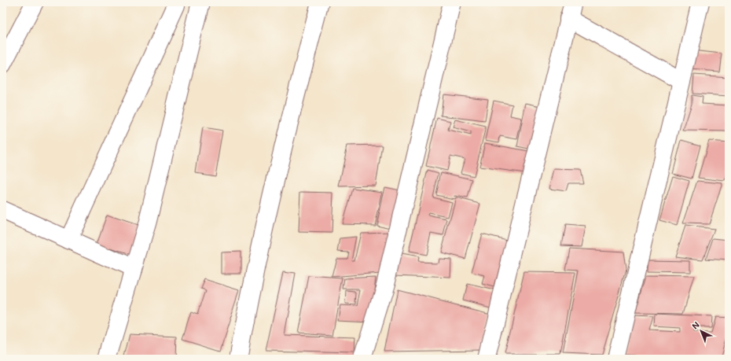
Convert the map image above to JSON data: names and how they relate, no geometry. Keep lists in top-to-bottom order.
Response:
{
  "north": "top left"
}
